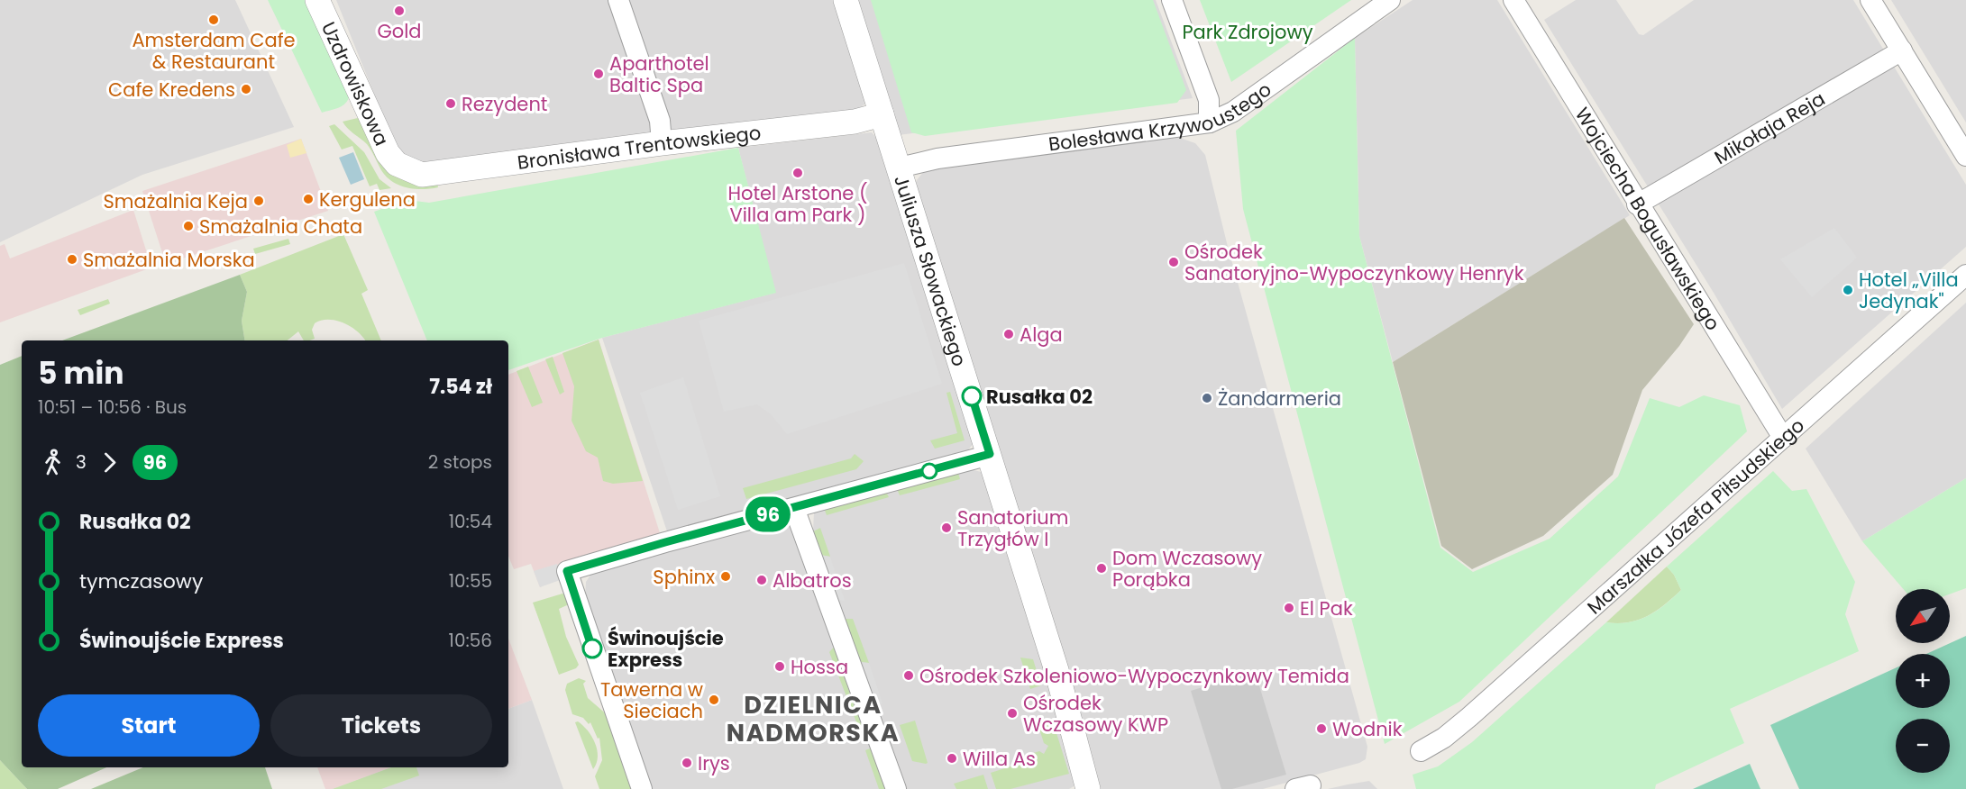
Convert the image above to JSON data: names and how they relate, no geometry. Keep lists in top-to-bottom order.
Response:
{
  "streets": {
    "street": [
      "Uzdrowiskowa",
      "Bolesława Krzywoustego",
      "Mikołaja Reja",
      "Bronisława Trentowskiego",
      "Wojciecha Bogusławskiego",
      "Juliusza Słowackiego",
      "Marszałka Józefa Piłsudskiego"
    ]
  },
  "crossings": [
    ["Uzdrowiskowa", "Bronisława Trentowskiego"],
    ["Bolesława Krzywoustego", "Juliusza Słowackiego"],
    ["Mikołaja Reja", "Wojciecha Bogusławskiego"],
    ["Bronisława Trentowskiego", "Juliusza Słowackiego"],
    ["Wojciecha Bogusławskiego", "Marszałka Józefa Piłsudskiego"]
  ],
  "districts": ["DZIELNICA NADMORSKA"],
  "parks": ["Park Zdrojowy"],
  "places": [
    "Gold",
    "Amsterdam Cafe & Restaurant",
    "Aparthotel Baltic Spa",
    "Cafe Kredens",
    "Rezydent",
    "Hotel Arstone ( Villa am Park )",
    "Kergulena",
    "Smażalnia Keja",
    "Smażalnia Chata",
    "Smażalnia Morska",
    "Ośrodek Sanatoryjno-Wypoczynkowy Henryk",
    "Hotel „Villa Jedynak\"",
    "Alga",
    "Rusałka 02",
    "Żandarmeria",
    "Sanatorium Trzygłów I",
    "Dom Wczasowy Porąbka",
    "Sphinx",
    "Albatros",
    "El Pak",
    "Świnoujście Express",
    "Hossa",
    "Ośrodek Szkoleniowo-Wypoczynkowy Temida",
    "Tawerna w Sieciach",
    "Ośrodek Wczasowy KWP",
    "Wodnik",
    "Willa As",
    "Irys"
  ],
  "lines": ["bus line 96"],
  "north": "bottom left",
  "page": {
    "on_map": "96",
    "heading": ["5 min", "10:51 – 10:56 · Bus", "7.54 zł"],
    "legs": ["3", "96", "2 stops"],
    "list": [
      {
        "name": "Rusałka 02",
        "value": "10:54"
      },
      {
        "name": "tymczasowy",
        "value": "10:55"
      },
      {
        "name": "Świnoujście Express",
        "value": "10:56"
      }
    ],
    "map_buttons": ["+", "−"],
    "buttons": ["Start", "Tickets"]
  }
}
